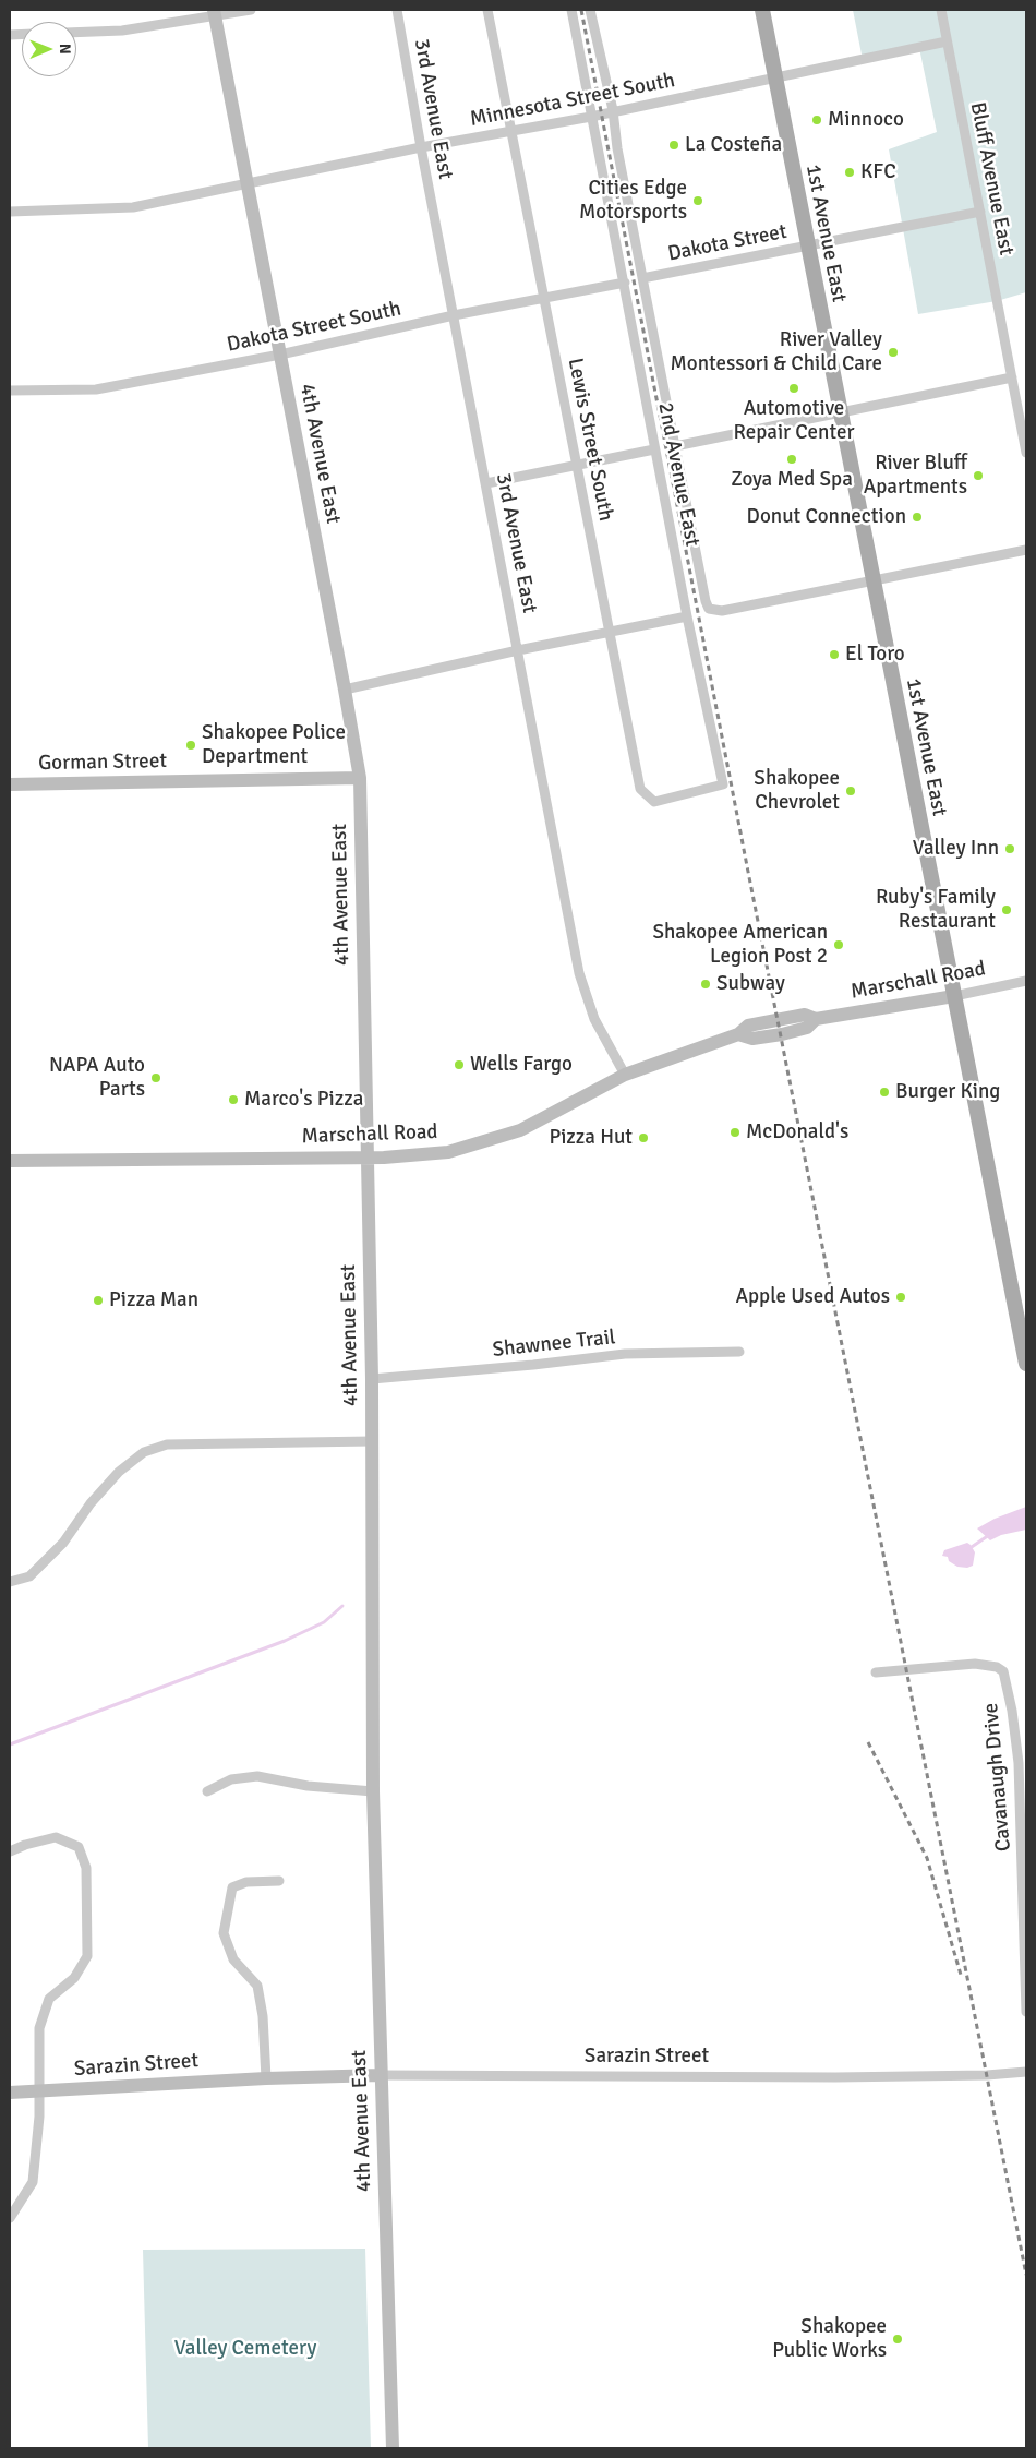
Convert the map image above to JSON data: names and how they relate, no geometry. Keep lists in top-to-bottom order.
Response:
{
  "streets": {
    "main road": ["1st Avenue East"],
    "street": [
      "Minnesota Street South",
      "3rd Avenue East",
      "Bluff Avenue East",
      "Dakota Street",
      "Dakota Street South",
      "Lewis Street South",
      "4th Avenue East",
      "2nd Avenue East",
      "Gorman Street",
      "Marschall Road",
      "Shawnee Trail",
      "Cavanaugh Drive",
      "Sarazin Street"
    ]
  },
  "crossings": [
    ["Minnesota Street South", "3rd Avenue East"],
    ["Minnesota Street South", "Bluff Avenue East"],
    ["Minnesota Street South", "1st Avenue East"],
    ["Minnesota Street South", "Lewis Street South"],
    ["Minnesota Street South", "4th Avenue East"],
    ["Minnesota Street South", "2nd Avenue East"],
    ["3rd Avenue East", "Dakota Street South"],
    ["3rd Avenue East", "Marschall Road"],
    ["Bluff Avenue East", "Dakota Street"],
    ["1st Avenue East", "Dakota Street"],
    ["1st Avenue East", "2nd Avenue East"],
    ["1st Avenue East", "Marschall Road"],
    ["Dakota Street", "2nd Avenue East"],
    ["Dakota Street South", "Lewis Street South"],
    ["Dakota Street South", "4th Avenue East"],
    ["Dakota Street South", "2nd Avenue East"],
    ["Lewis Street South", "2nd Avenue East"],
    ["4th Avenue East", "Gorman Street"],
    ["4th Avenue East", "Marschall Road"],
    ["4th Avenue East", "Shawnee Trail"],
    ["4th Avenue East", "Sarazin Street"]
  ],
  "parks": ["Valley Cemetery"],
  "places": [
    "Minnoco",
    "La Costeña",
    "KFC",
    "Cities Edge Motorsports",
    "River Valley Montessori & Child Care",
    "Automotive Repair Center",
    "Zoya Med Spa",
    "River Bluff Apartments",
    "Donut Connection",
    "El Toro",
    "Shakopee Police Department",
    "Shakopee Chevrolet",
    "Valley Inn",
    "Ruby's Family Restaurant",
    "Shakopee American Legion Post 2",
    "Subway",
    "Wells Fargo",
    "NAPA Auto Parts",
    "Burger King",
    "Marco's Pizza",
    "McDonald's",
    "Pizza Hut",
    "Apple Used Autos",
    "Pizza Man",
    "Shakopee Public Works"
  ],
  "north": "right"
}
